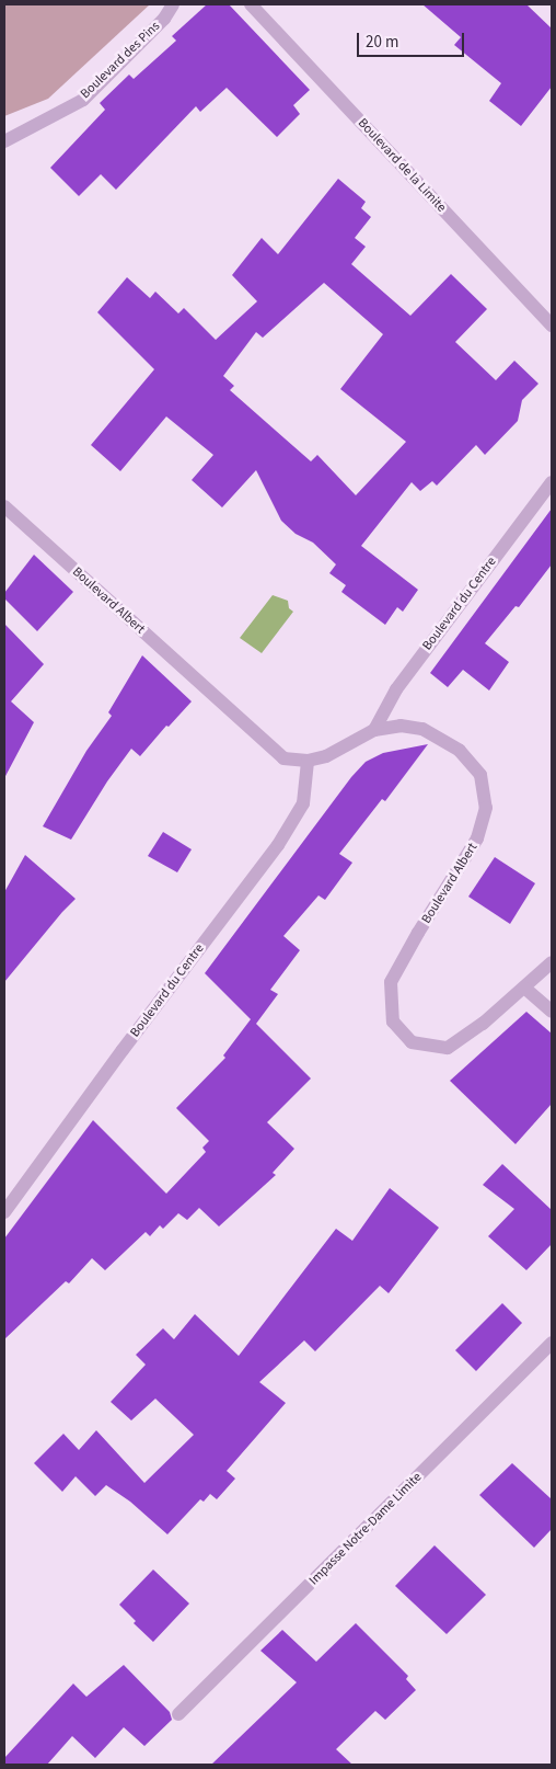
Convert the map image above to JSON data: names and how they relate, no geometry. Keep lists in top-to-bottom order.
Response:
{
  "streets": {
    "street": [
      "Boulevard des Pins",
      "Boulevard de la Limite",
      "Boulevard Albert",
      "Boulevard du Centre",
      "Impasse Notre-Dame Limite"
    ]
  },
  "crossings": [
    ["Boulevard Albert", "Boulevard du Centre"]
  ],
  "scale_bar": "20 m"
}
